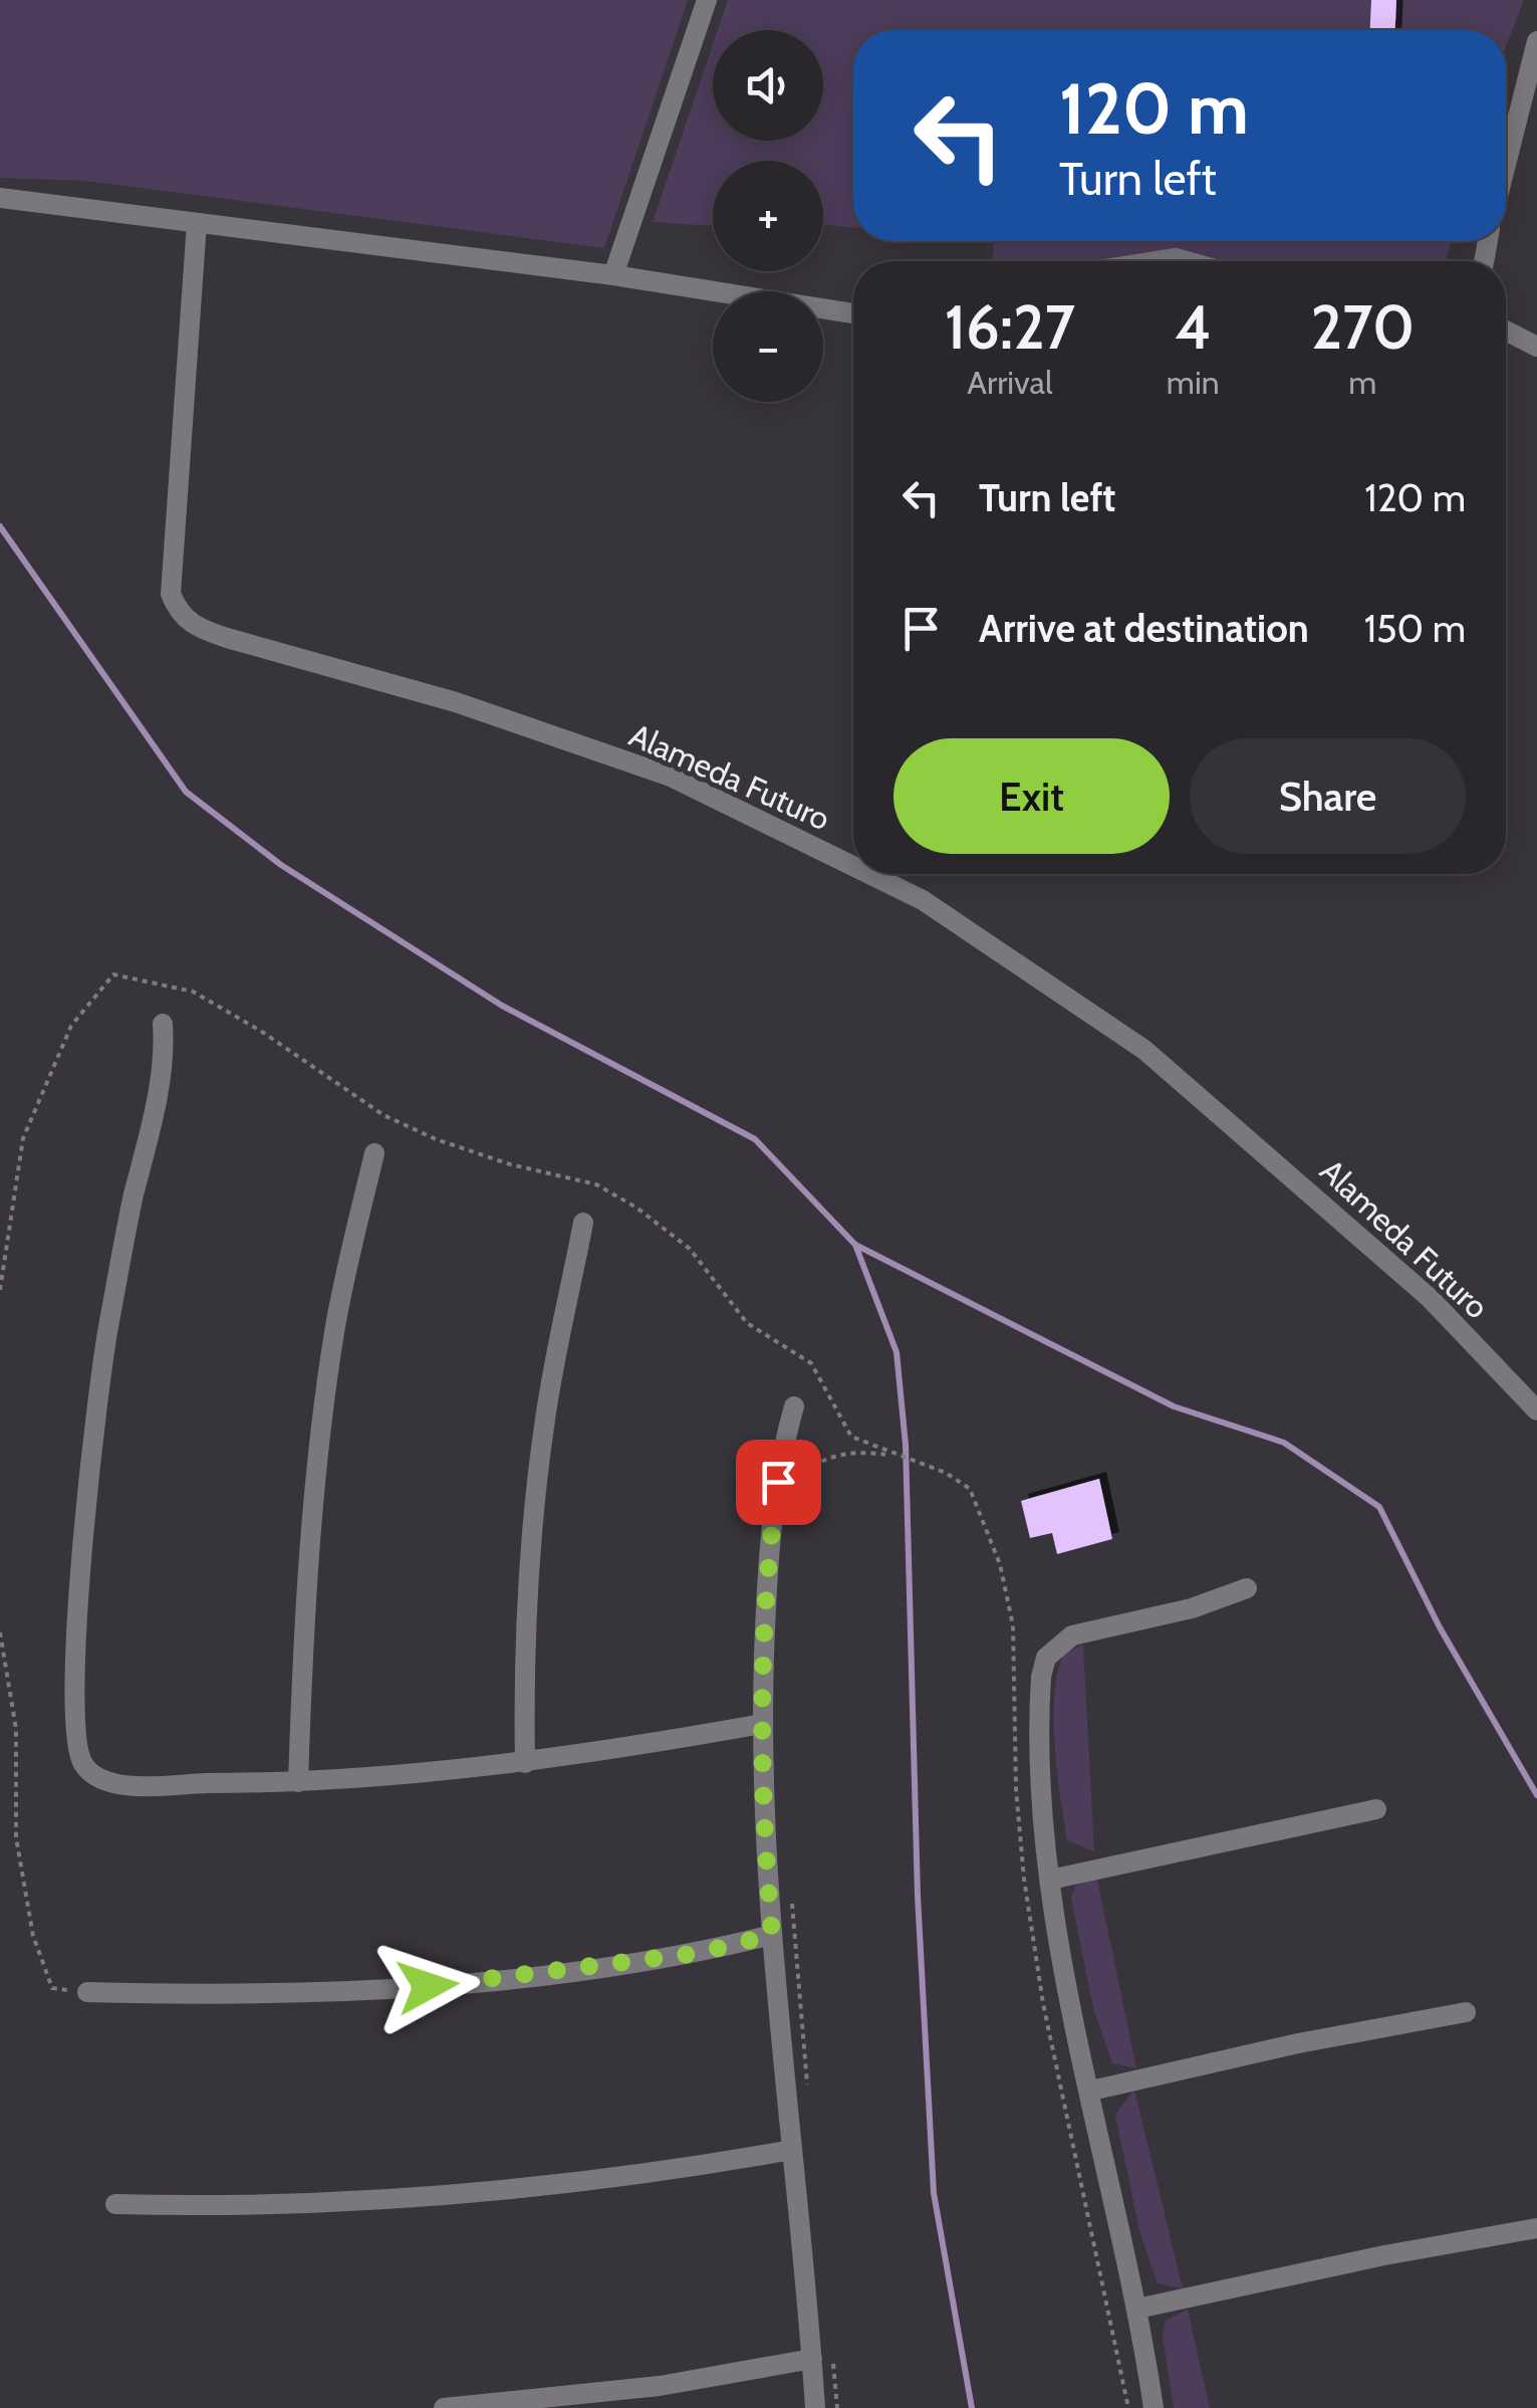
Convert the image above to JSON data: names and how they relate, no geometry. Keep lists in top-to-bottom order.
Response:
{
  "streets": {
    "street": ["Alameda Futuro"]
  },
  "page": {
    "map_buttons": ["+", "−"],
    "turn": ["120 m", "Turn left"],
    "eta": [
      "16:27",
      "Arrival",
      "4",
      "min",
      "270",
      "m"
    ],
    "list": [
      {
        "name": "Turn left",
        "value": "120 m"
      },
      {
        "name": "Arrive at destination",
        "value": "150 m"
      }
    ],
    "buttons": ["Exit", "Share"]
  }
}
